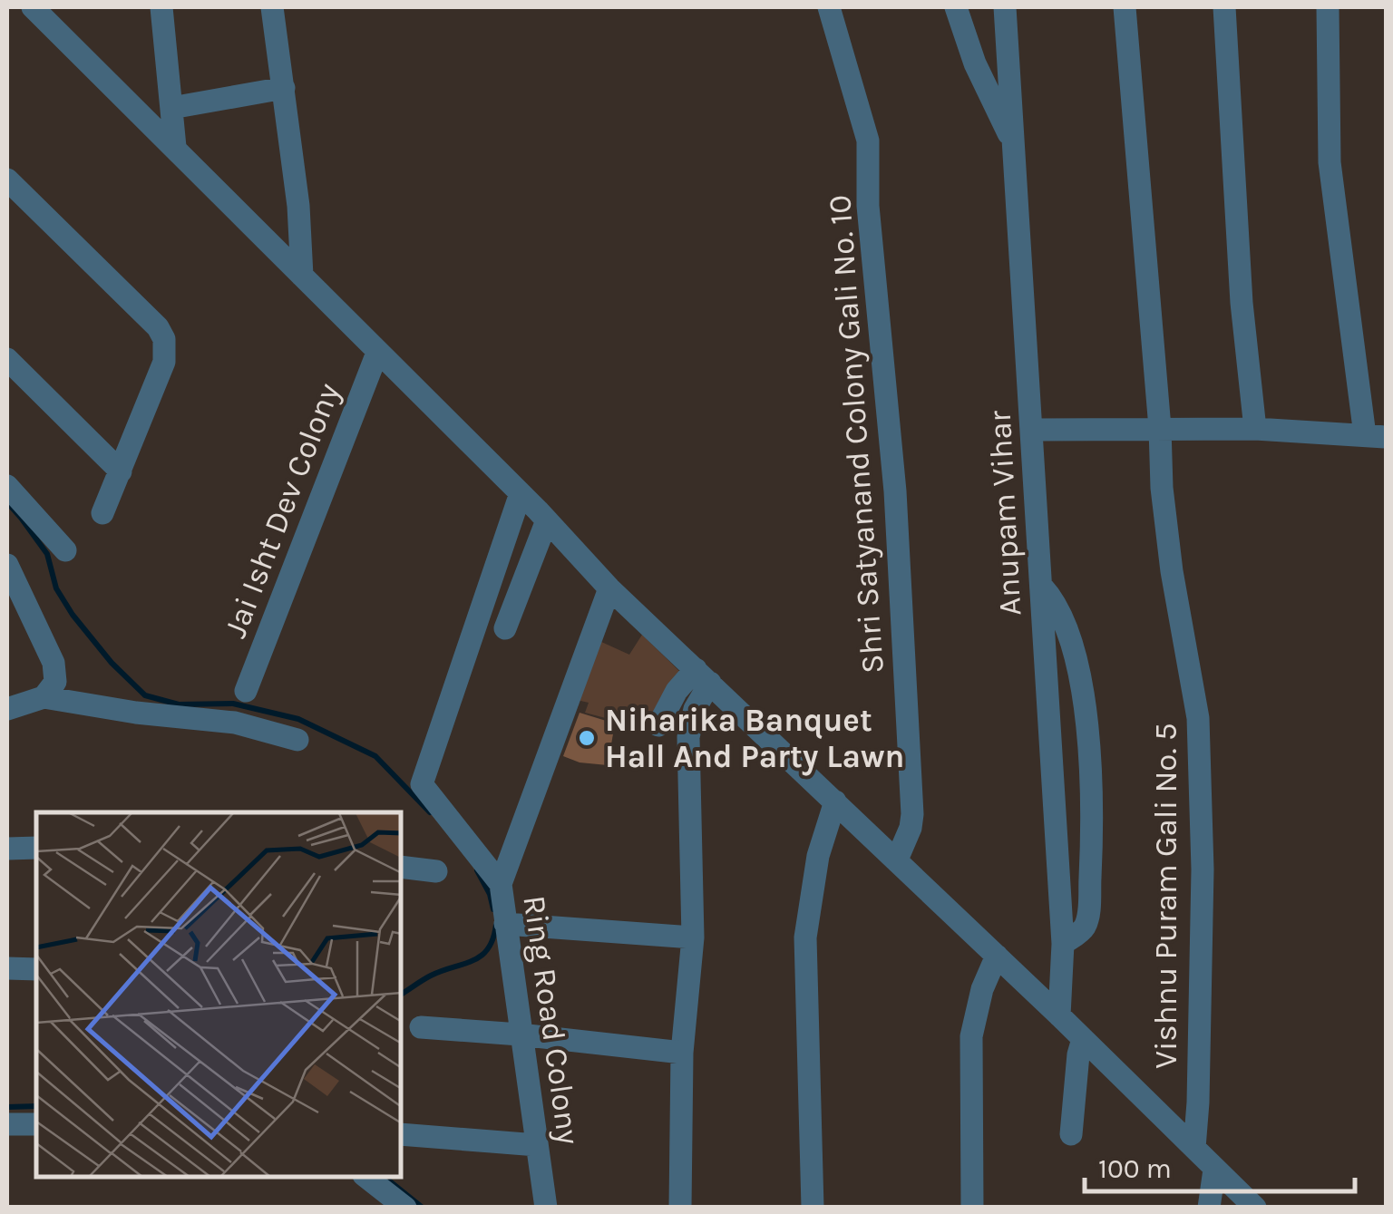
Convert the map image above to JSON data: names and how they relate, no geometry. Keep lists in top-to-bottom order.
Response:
{
  "streets": {
    "street": [
      "Shri Satyanand Colony Gali No. 10",
      "Jai Isht Dev Colony",
      "Anupam Vihar",
      "Vishnu Puram Gali No. 5",
      "Ring Road Colony"
    ]
  },
  "places": ["Niharika Banquet Hall And Party Lawn"],
  "scale_bar": "100 m"
}
